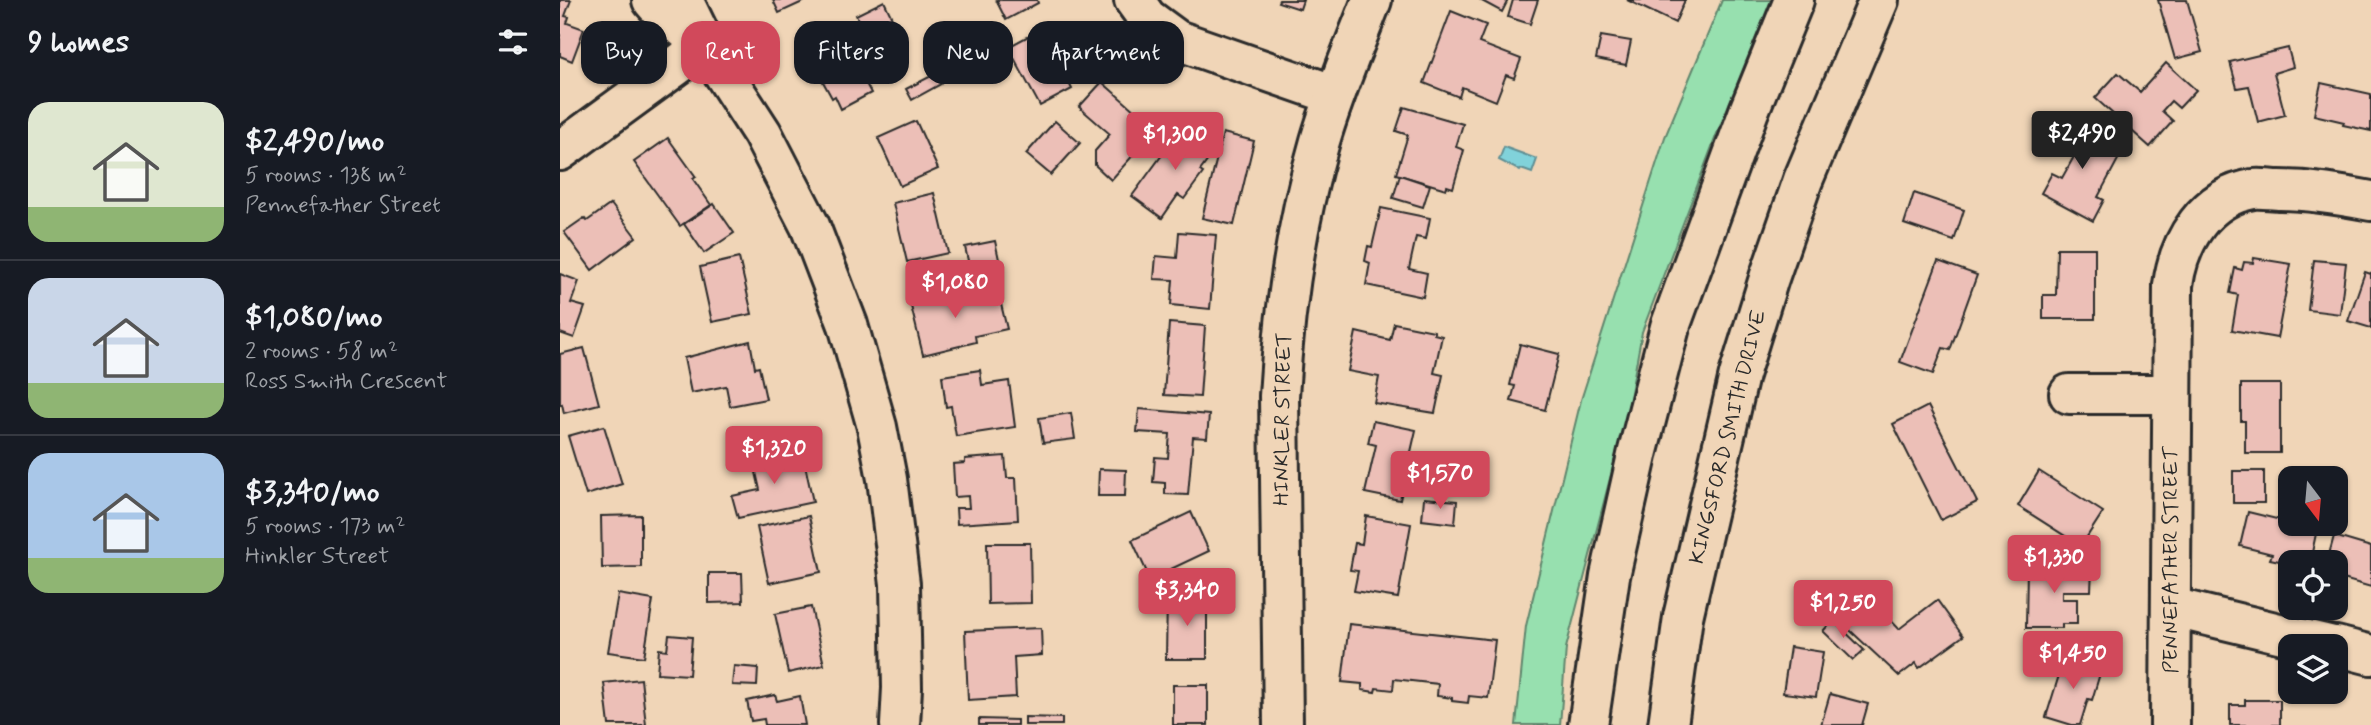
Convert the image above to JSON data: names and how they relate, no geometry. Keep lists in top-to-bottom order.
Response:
{
  "streets": {
    "street": ["HINKLER STREET", "KINGSFORD SMITH DRIVE", "PENNEFATHER STREET"]
  },
  "north": "bottom",
  "page": {
    "heading": "9 homes",
    "chip": [
      "Buy",
      "Rent",
      "Filters",
      "New",
      "Apartment"
    ],
    "list": [
      {
        "name": "$2,490/mo",
        "note": "5 rooms · 138 m² · Pennefather Street"
      },
      {
        "name": "$1,080/mo",
        "note": "2 rooms · 58 m² · Ross Smith Crescent"
      },
      {
        "name": "$3,340/mo",
        "note": "5 rooms · 173 m² · Hinkler Street"
      }
    ],
    "price": [
      "$2,490",
      "$1,300",
      "$1,080",
      "$1,320",
      "$1,570",
      "$1,330",
      "$3,340",
      "$1,250",
      "$1,450"
    ]
  }
}
